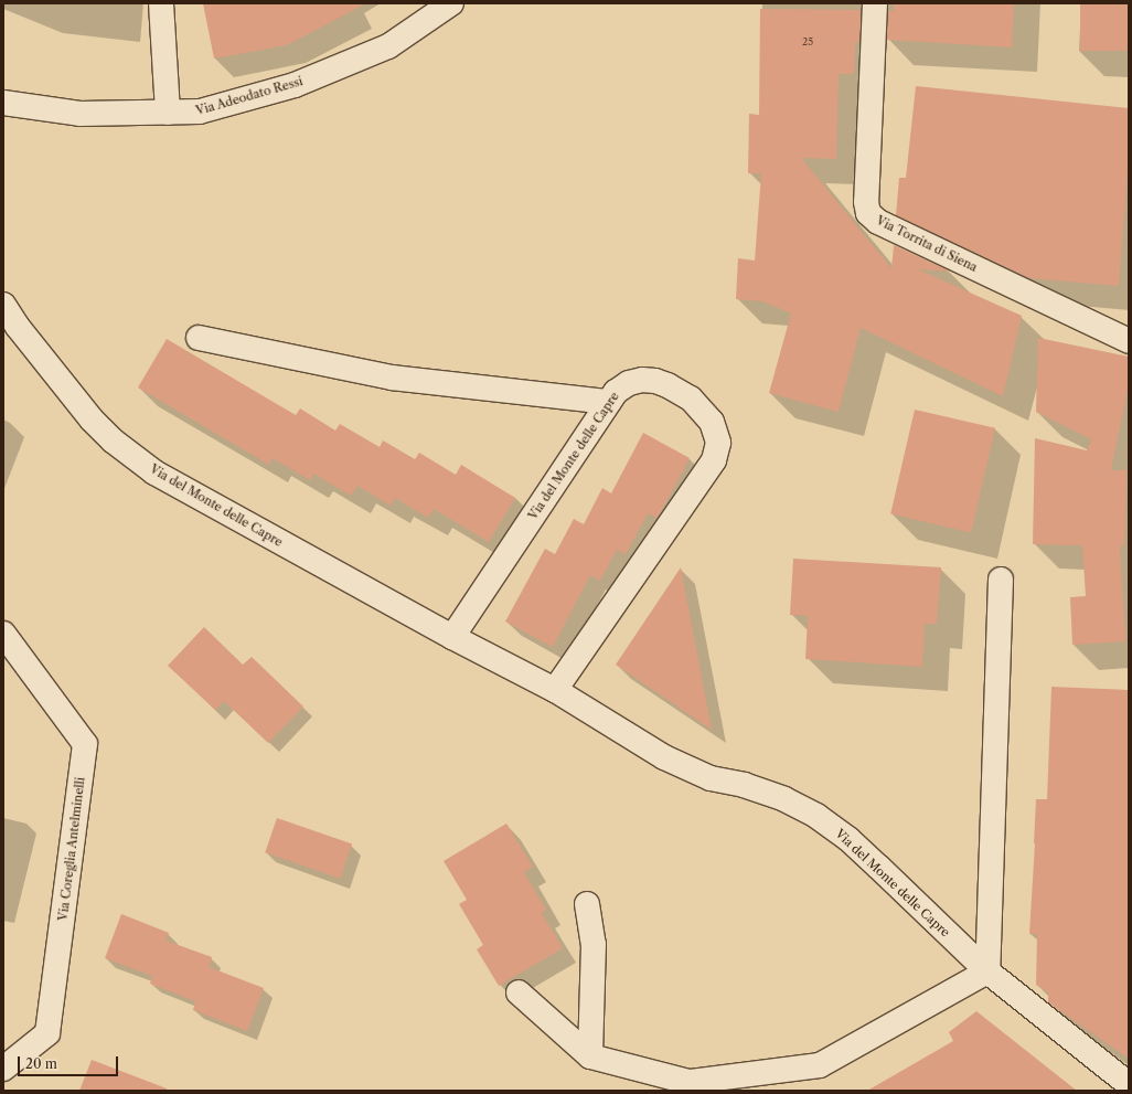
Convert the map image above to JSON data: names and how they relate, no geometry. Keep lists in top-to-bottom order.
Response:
{
  "streets": {
    "street": [
      "Via Adeodato Ressi",
      "Via Torrita di Siena",
      "Via del Monte delle Capre",
      "Via Coreglia Antelminelli"
    ]
  },
  "house_numbers": ["25"],
  "scale_bar": "20 m"
}
